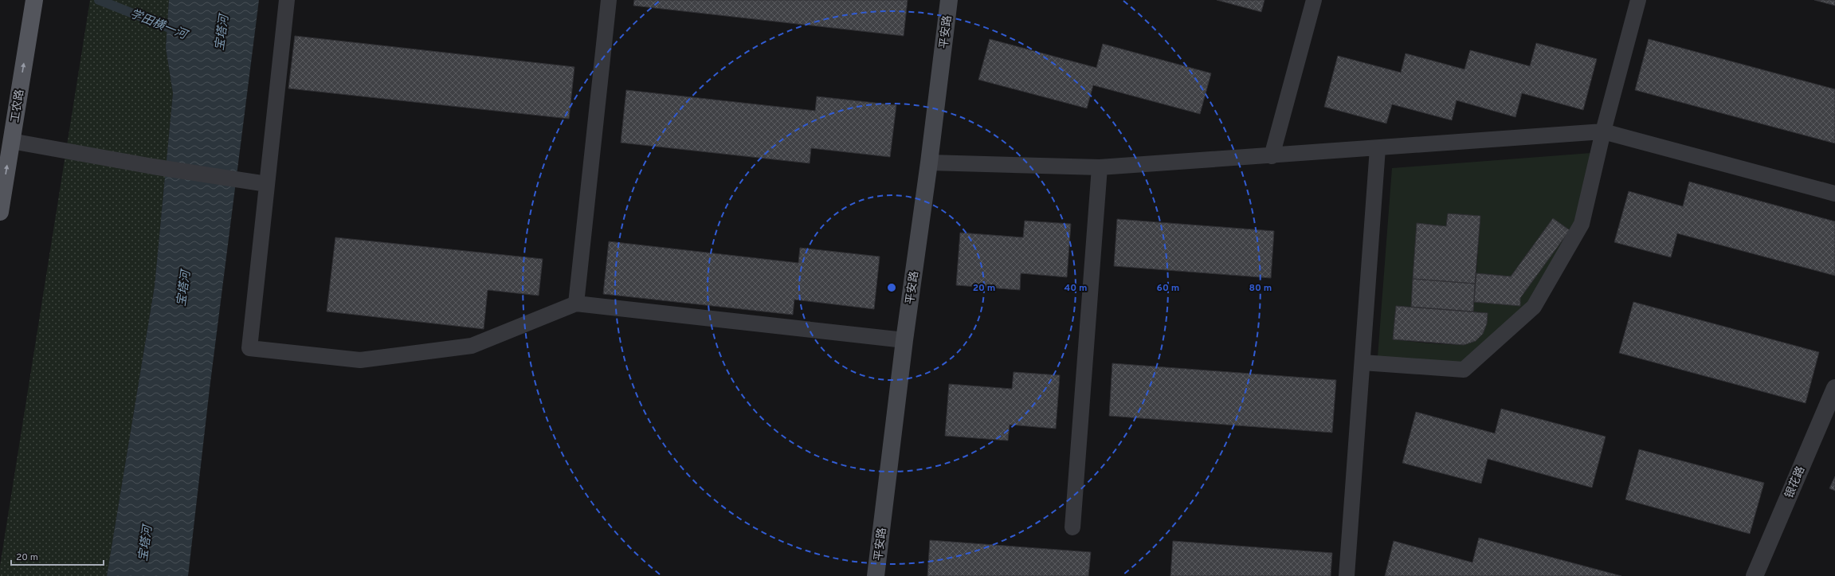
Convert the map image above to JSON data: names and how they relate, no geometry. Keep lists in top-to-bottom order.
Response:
{
  "streets": {
    "main road": ["工农路"],
    "street": ["平安路", "银花路"]
  },
  "one_way": ["工农路"],
  "water": ["学田横一河", "宝塔河"],
  "scale_bar": "20 m",
  "rings": [
    "20 m",
    "40 m",
    "60 m",
    "80 m"
  ]
}
